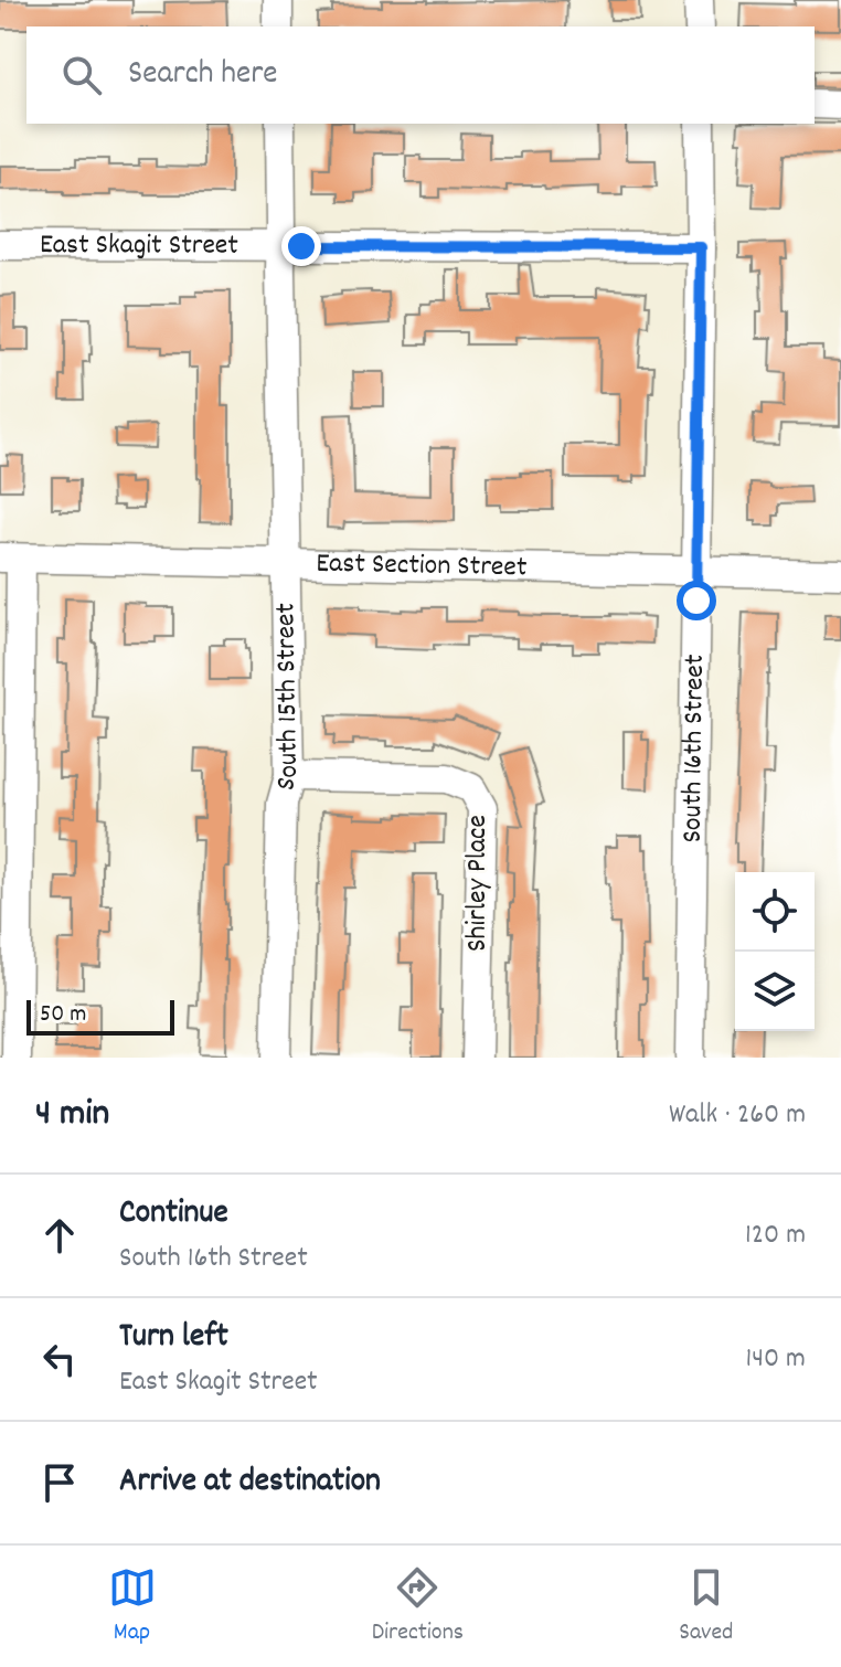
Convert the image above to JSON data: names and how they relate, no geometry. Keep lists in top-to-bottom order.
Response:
{
  "streets": {
    "street": [
      "East Skagit Street",
      "East Section Street",
      "South 15th Street",
      "South 16th Street",
      "Shirley Place"
    ]
  },
  "crossings": [
    ["East Skagit Street", "South 15th Street"],
    ["East Skagit Street", "South 16th Street"],
    ["East Section Street", "South 15th Street"],
    ["East Section Street", "South 16th Street"],
    ["South 15th Street", "Shirley Place"]
  ],
  "scale_bar": "50 m",
  "page": {
    "search": "Search here",
    "scale": "50 m",
    "heading": ["4 min", "Walk · 260 m"],
    "list": [
      ["Continue", "South 16th Street", "120 m"],
      ["Turn left", "East Skagit Street", "140 m"],
      "Arrive at destination"
    ],
    "nav": ["Map", "Directions", "Saved"]
  }
}
